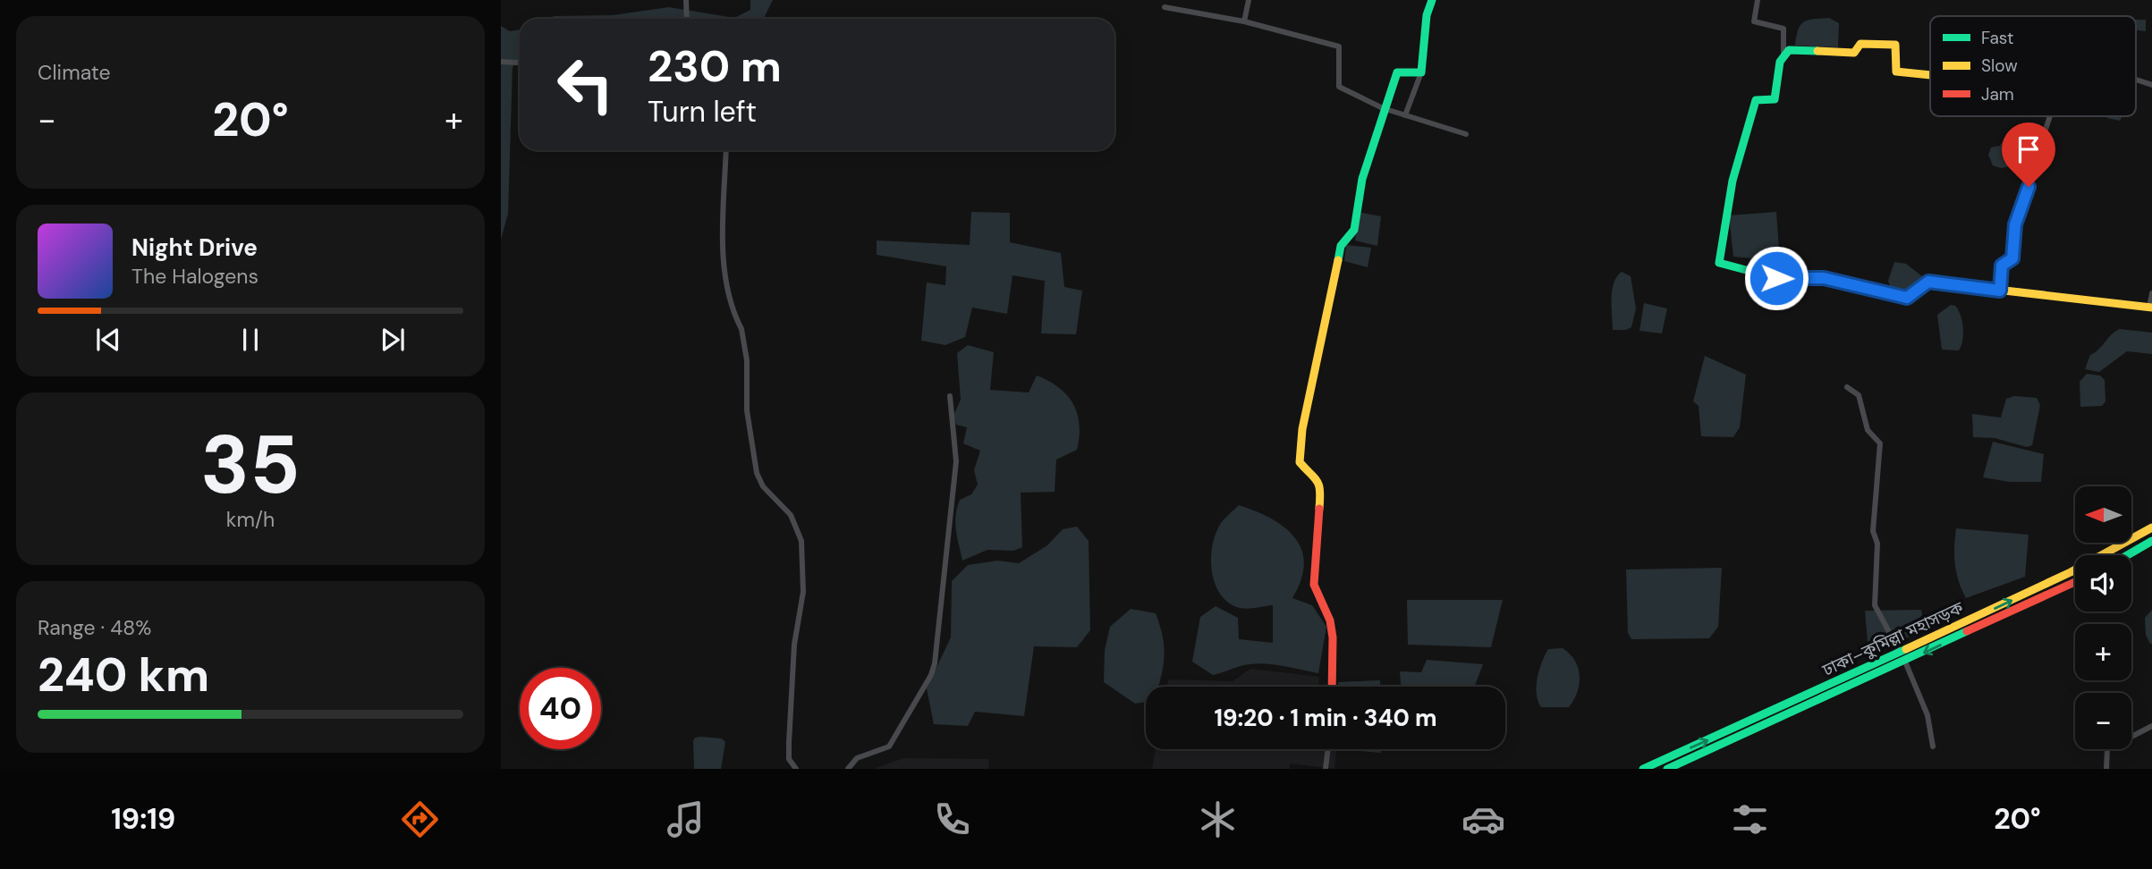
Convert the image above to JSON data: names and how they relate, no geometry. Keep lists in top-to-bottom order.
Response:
{
  "streets": {
    "main road": ["ঢাকা–কুমিল্লা মহাসড়ক"]
  },
  "legend": ["Fast", "Slow", "Jam"],
  "north": "left",
  "page": {
    "tile": [
      "Climate",
      ["35", "km/h"],
      ["Range · 48%", "240 km"]
    ],
    "turn": ["230 m", "Turn left"],
    "heat": ["−", "20°", "+"],
    "song": ["Night Drive", "The Halogens"],
    "map_buttons": ["+", "−"],
    "limit": "40",
    "trip": "19:20 · 1 min · 340 m",
    "tabs": ["19:19", "20°"]
  }
}
